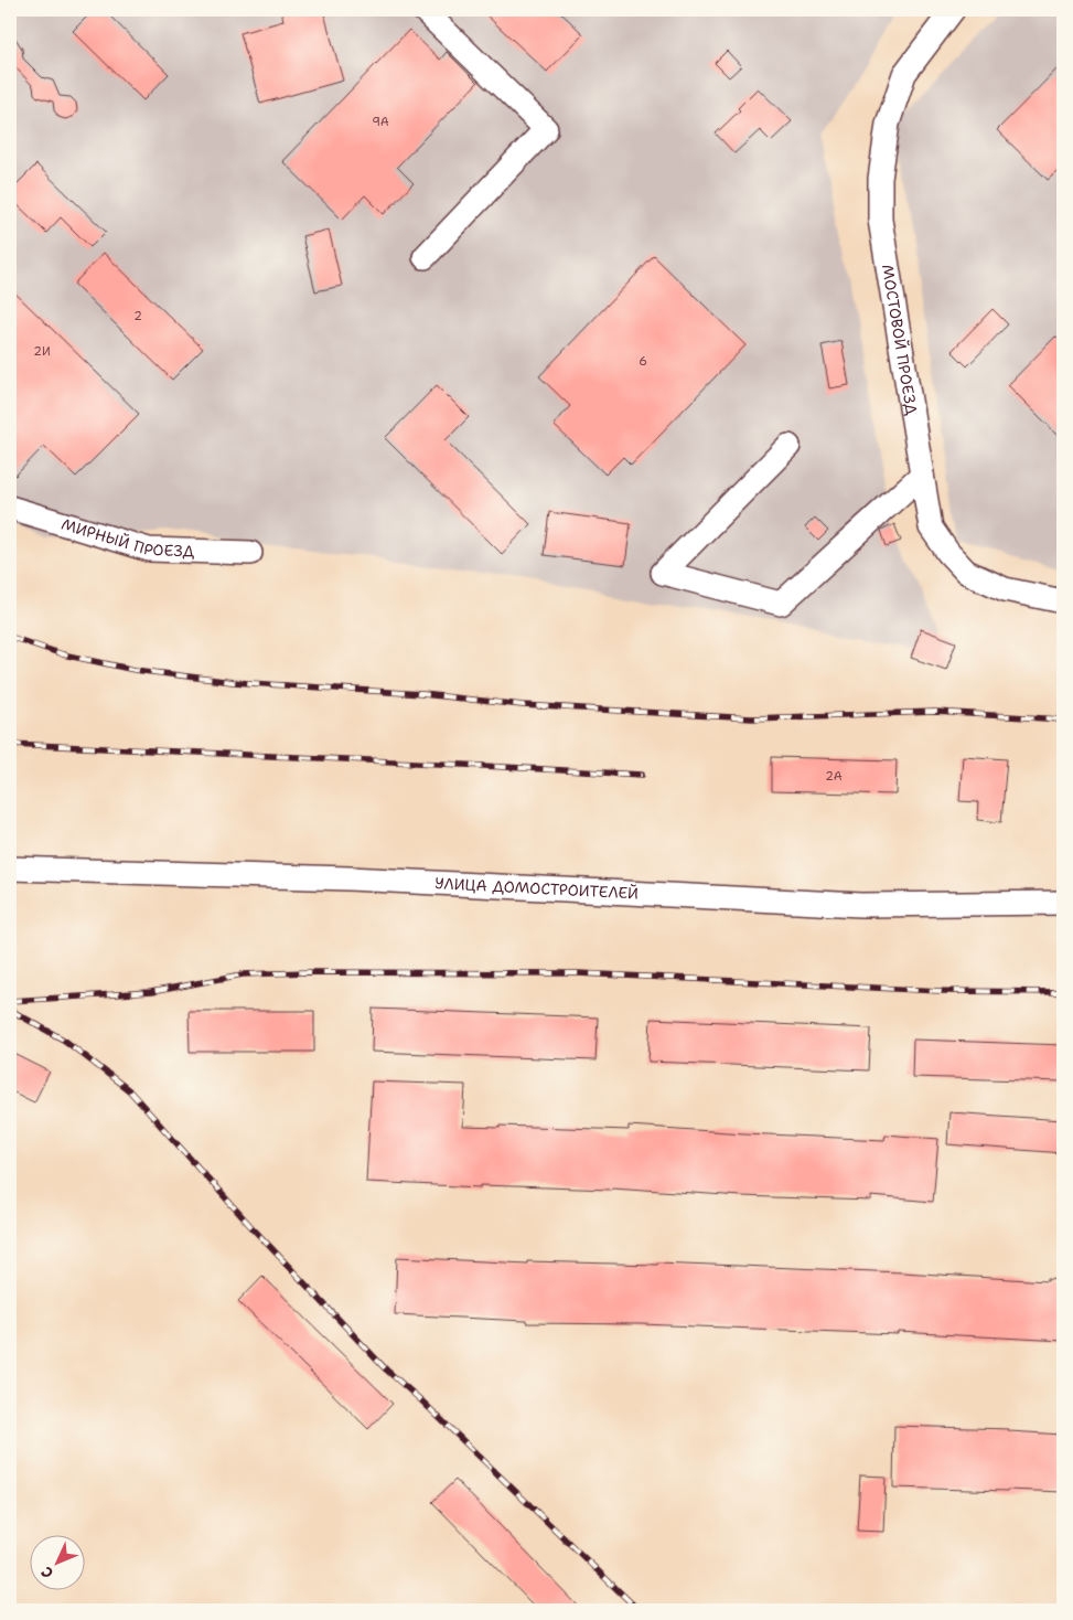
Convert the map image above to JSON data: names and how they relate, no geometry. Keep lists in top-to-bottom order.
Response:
{
  "streets": {
    "street": ["МОСТОВОЙ ПРОЕЗД", "МИРНЫЙ ПРОЕЗД", "УЛИЦА ДОМОСТРОИТЕЛЕЙ"]
  },
  "house_numbers": [
    "9А",
    "2",
    "2И",
    "6",
    "2А"
  ],
  "north": "bottom left"
}
